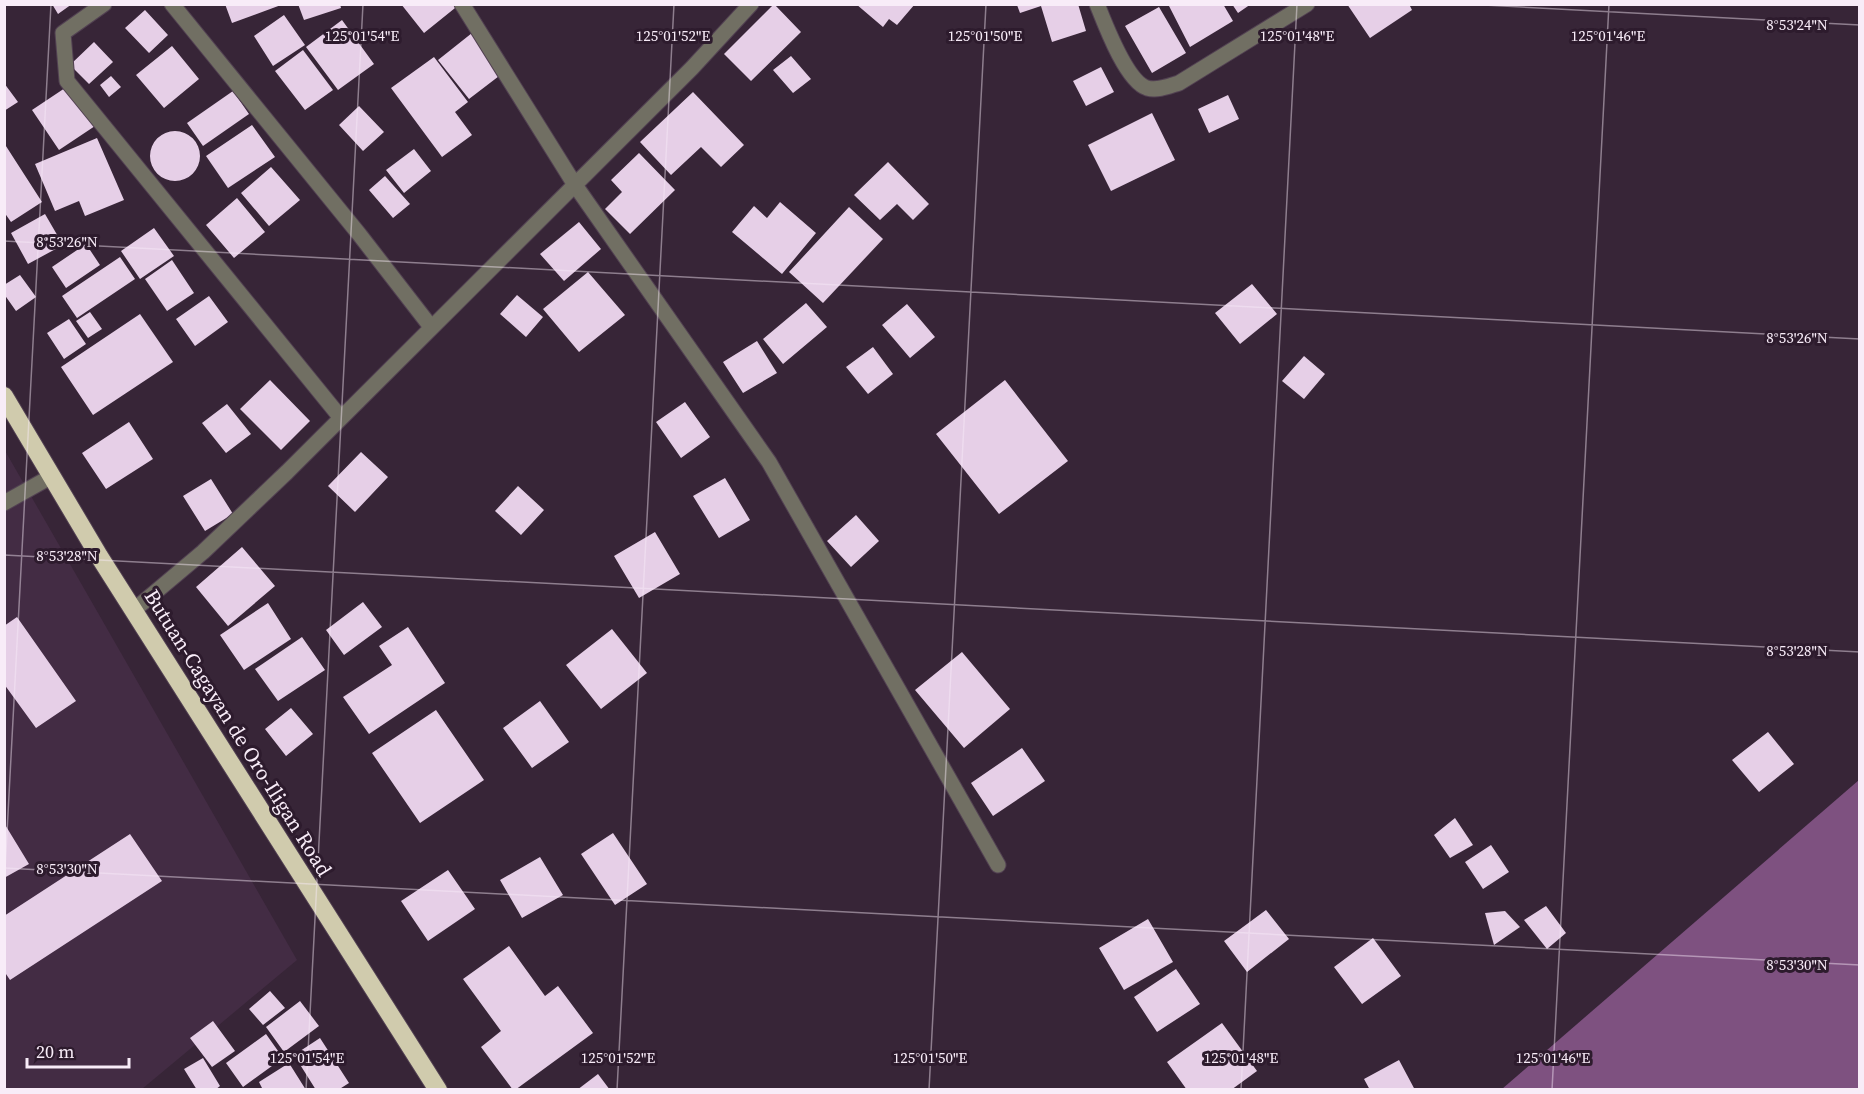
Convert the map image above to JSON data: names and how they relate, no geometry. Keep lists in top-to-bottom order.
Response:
{
  "streets": {
    "highway": ["Butuan-Cagayan de Oro-Iligan Road"]
  },
  "scale_bar": "20 m",
  "coordinates": [
    "8°53'24\"N",
    "125°01'54\"E",
    "125°01'52\"E",
    "125°01'50\"E",
    "125°01'48\"E",
    "125°01'46\"E",
    "8°53'26\"N",
    "8°53'28\"N",
    "8°53'30\"N"
  ]
}
